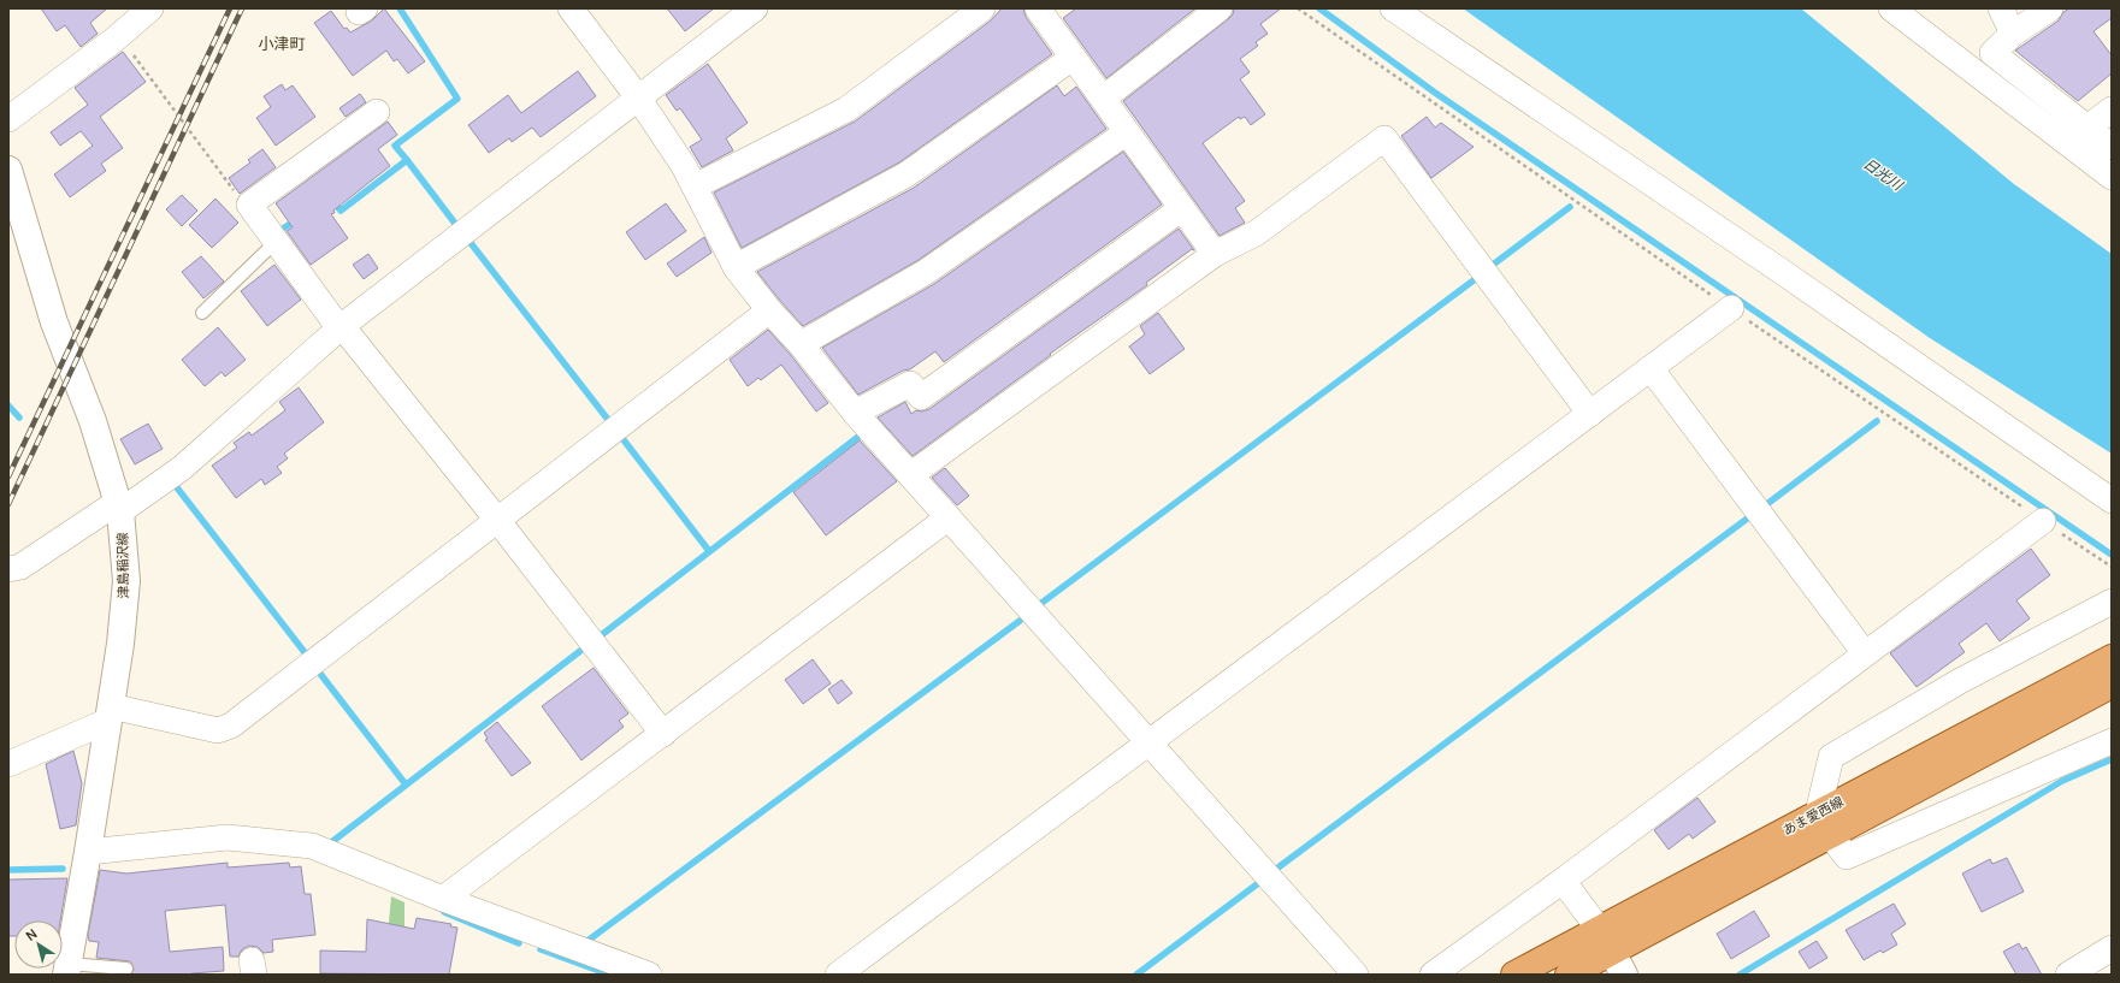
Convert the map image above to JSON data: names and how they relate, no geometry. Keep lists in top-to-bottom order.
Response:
{
  "streets": {
    "main road": ["津島稲沢線", "あま愛西線"]
  },
  "districts": ["小津町"],
  "water": ["日光川"],
  "north": "top left"
}
